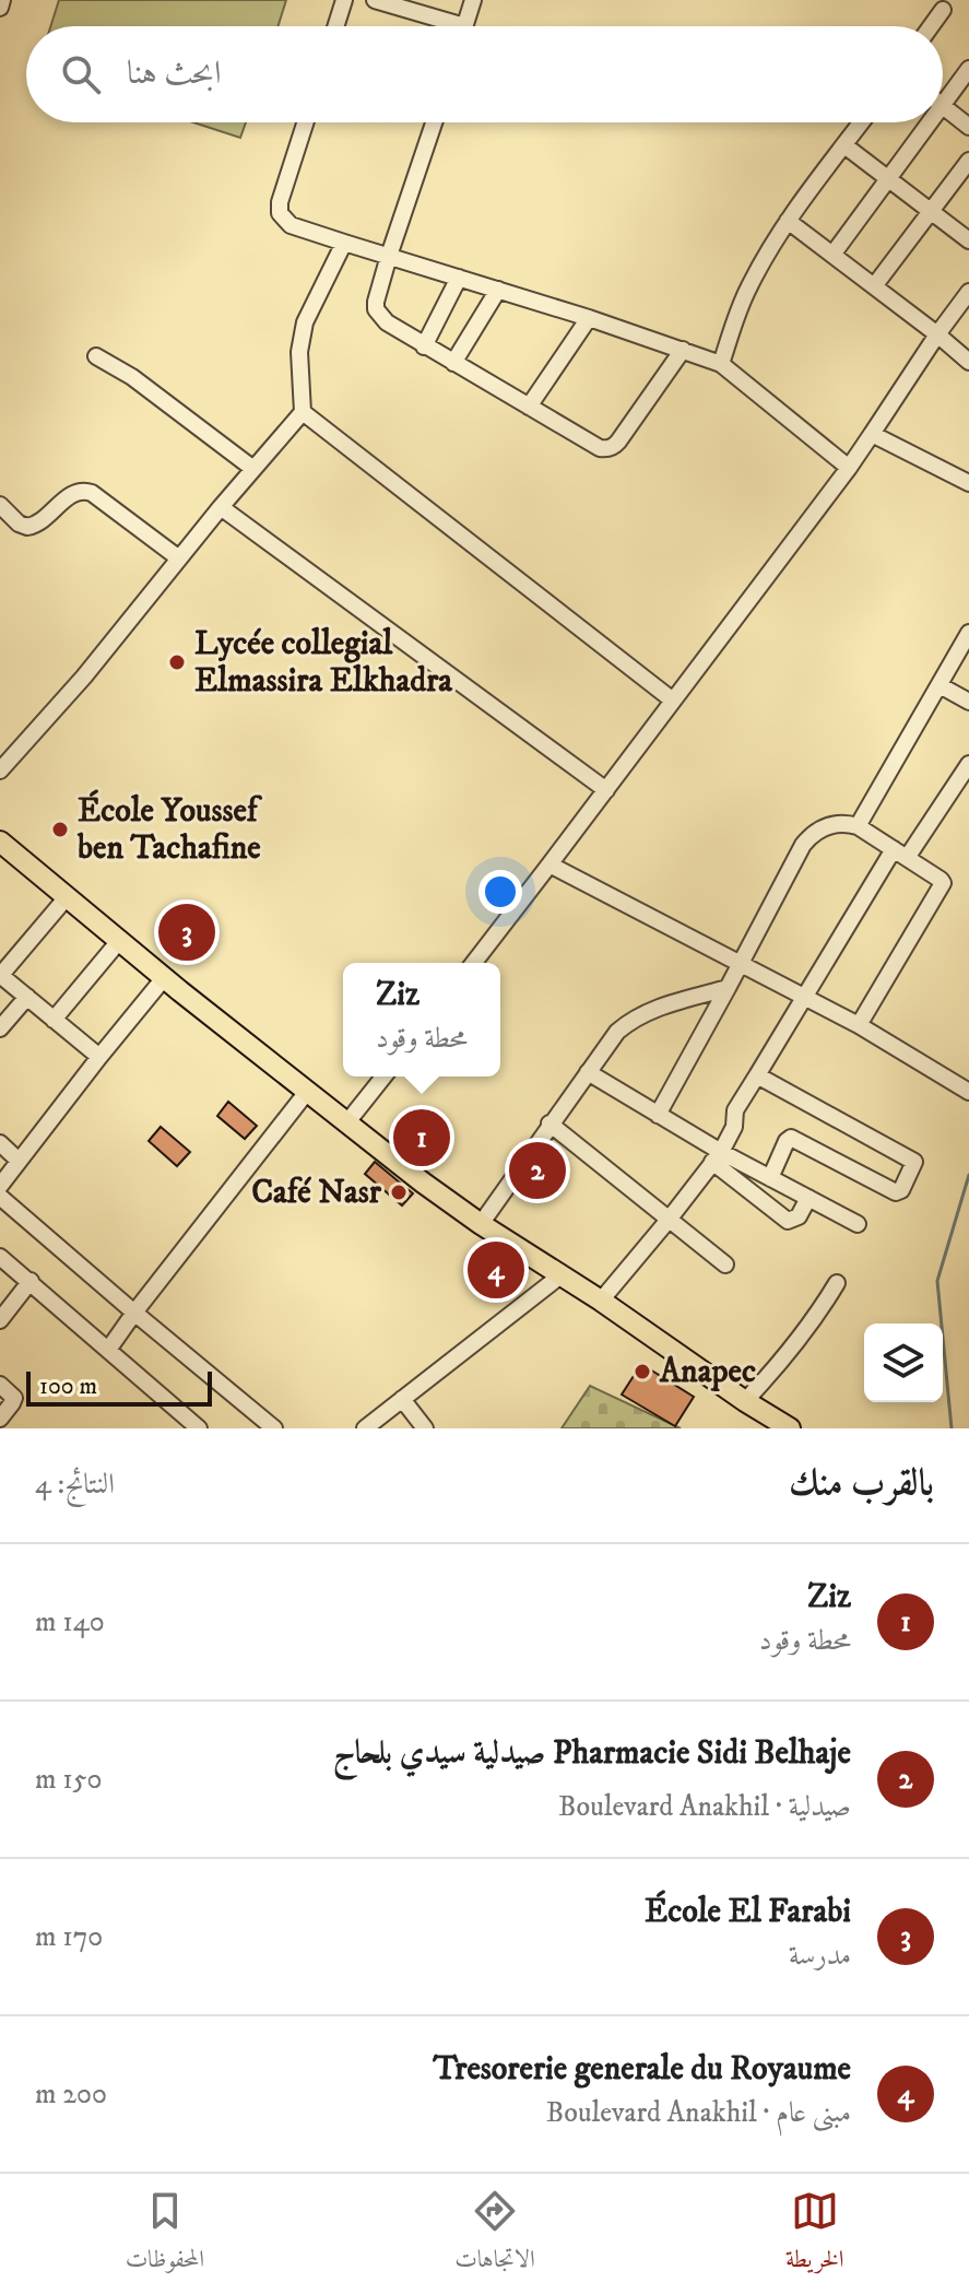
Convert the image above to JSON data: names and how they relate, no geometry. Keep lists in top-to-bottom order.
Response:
{
  "places": [
    "Lycée collegial Elmassira Elkhadra",
    "École Youssef ben Tachafine",
    "Café Nasr",
    "Anapec"
  ],
  "scale_bar": "100 m",
  "page": {
    "search": "ابحث هنا",
    "pins": [
      "3",
      "1",
      "2",
      "4"
    ],
    "popup": ["Ziz", "محطة وقود"],
    "scale": "100 m",
    "heading": ["بالقرب منك", "النتائج: 4"],
    "list": [
      {
        "mark": "1",
        "name": "Ziz",
        "note": "محطة وقود",
        "value": "140 m"
      },
      {
        "mark": "2",
        "name": "Pharmacie Sidi Belhaje صيدلية سيدي بلحاج",
        "note": "صيدلية · Boulevard Anakhil",
        "value": "150 m"
      },
      {
        "mark": "3",
        "name": "École El Farabi",
        "note": "مدرسة",
        "value": "170 m"
      },
      {
        "mark": "4",
        "name": "Tresorerie generale du Royaume",
        "note": "مبنى عام · Boulevard Anakhil",
        "value": "200 m"
      }
    ],
    "nav": ["الخريطة", "الاتجاهات", "المحفوظات"]
  }
}
